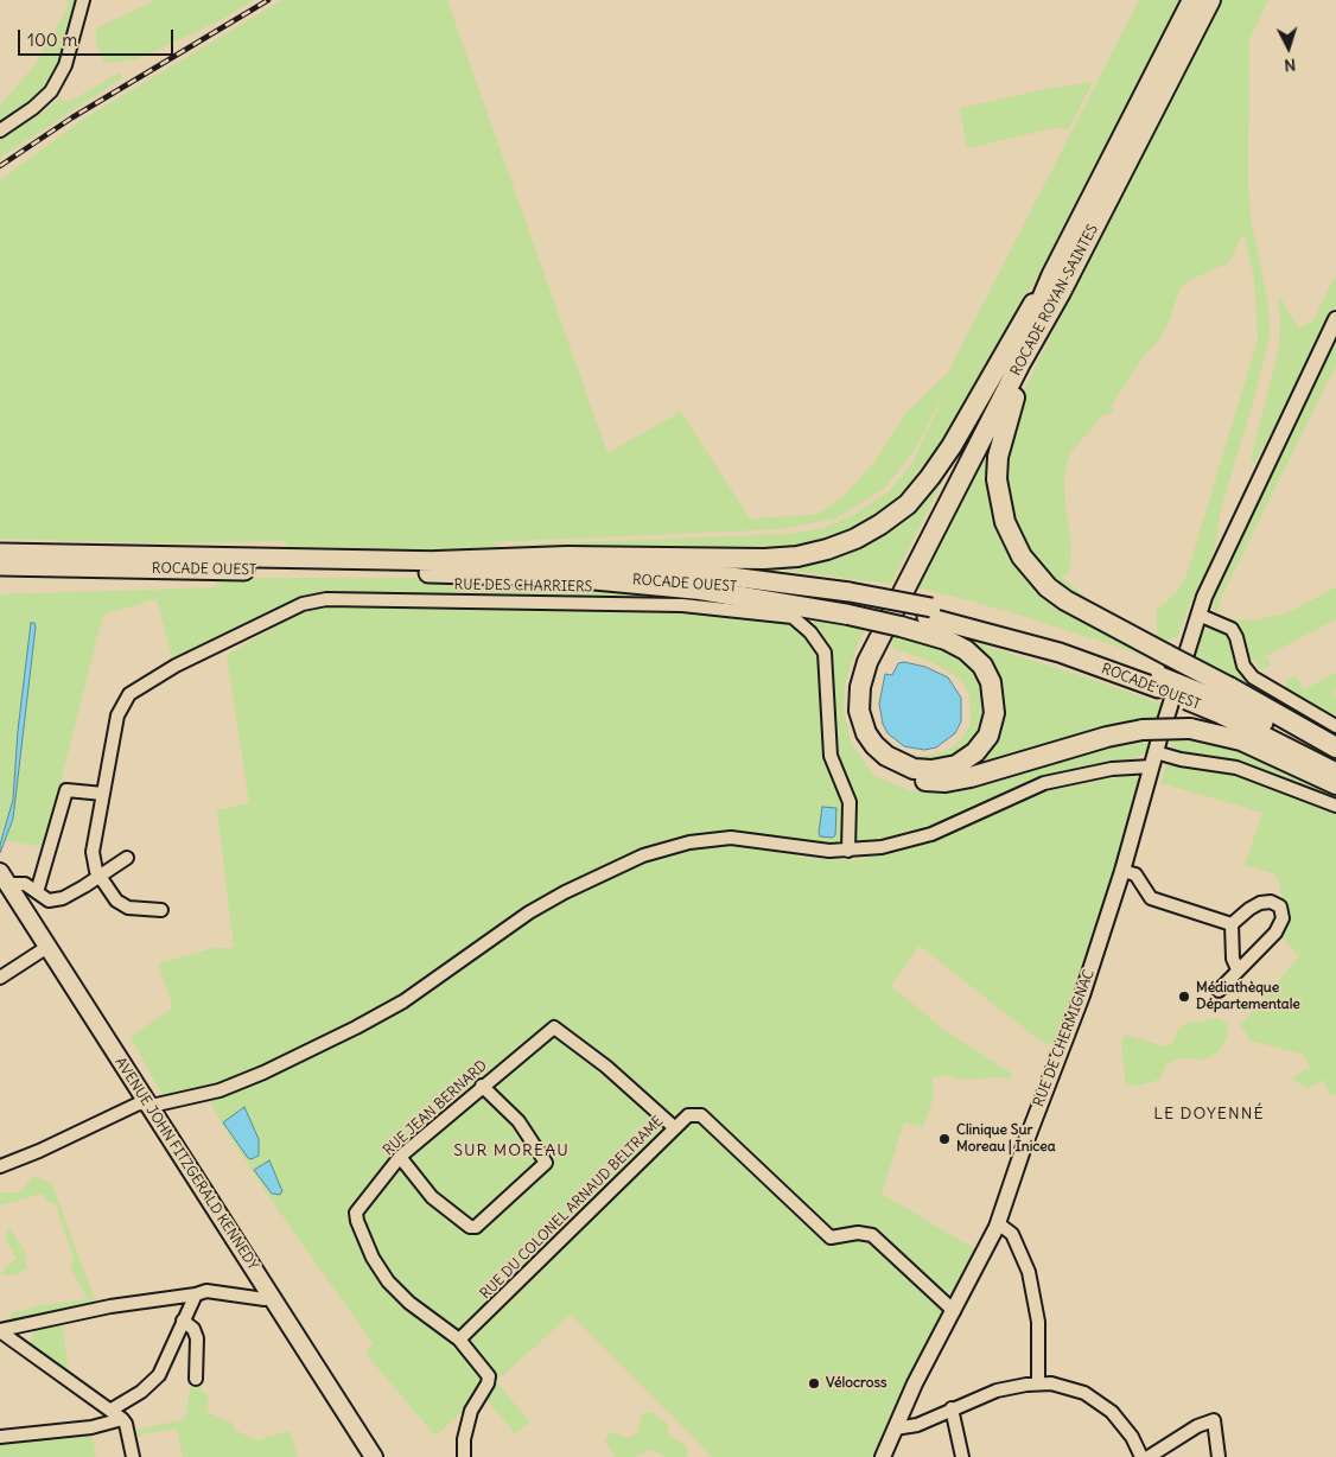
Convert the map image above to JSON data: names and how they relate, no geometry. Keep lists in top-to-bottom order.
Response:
{
  "streets": {
    "highway": ["ROCADE ROYAN-SAINTES"],
    "main road": ["ROCADE OUEST", "AVENUE JOHN FITZGERALD KENNEDY"],
    "street": [
      "RUE DES CHARRIERS",
      "RUE DE CHERMIGNAC",
      "RUE JEAN BERNARD",
      "RUE DU COLONEL ARNAUD BELTRAME"
    ]
  },
  "crossings": [
    ["ROCADE ROYAN-SAINTES", "ROCADE OUEST"],
    ["RUE DE CHERMIGNAC", "RUE DU COLONEL ARNAUD BELTRAME"],
    ["RUE JEAN BERNARD", "RUE DU COLONEL ARNAUD BELTRAME"]
  ],
  "districts": ["LE DOYENNÉ", "SUR MOREAU"],
  "places": ["Médiathèque Départementale", "Clinique Sur Moreau | Inicea", "Vélocross"],
  "scale_bar": "100 m",
  "north": "bottom"
}
